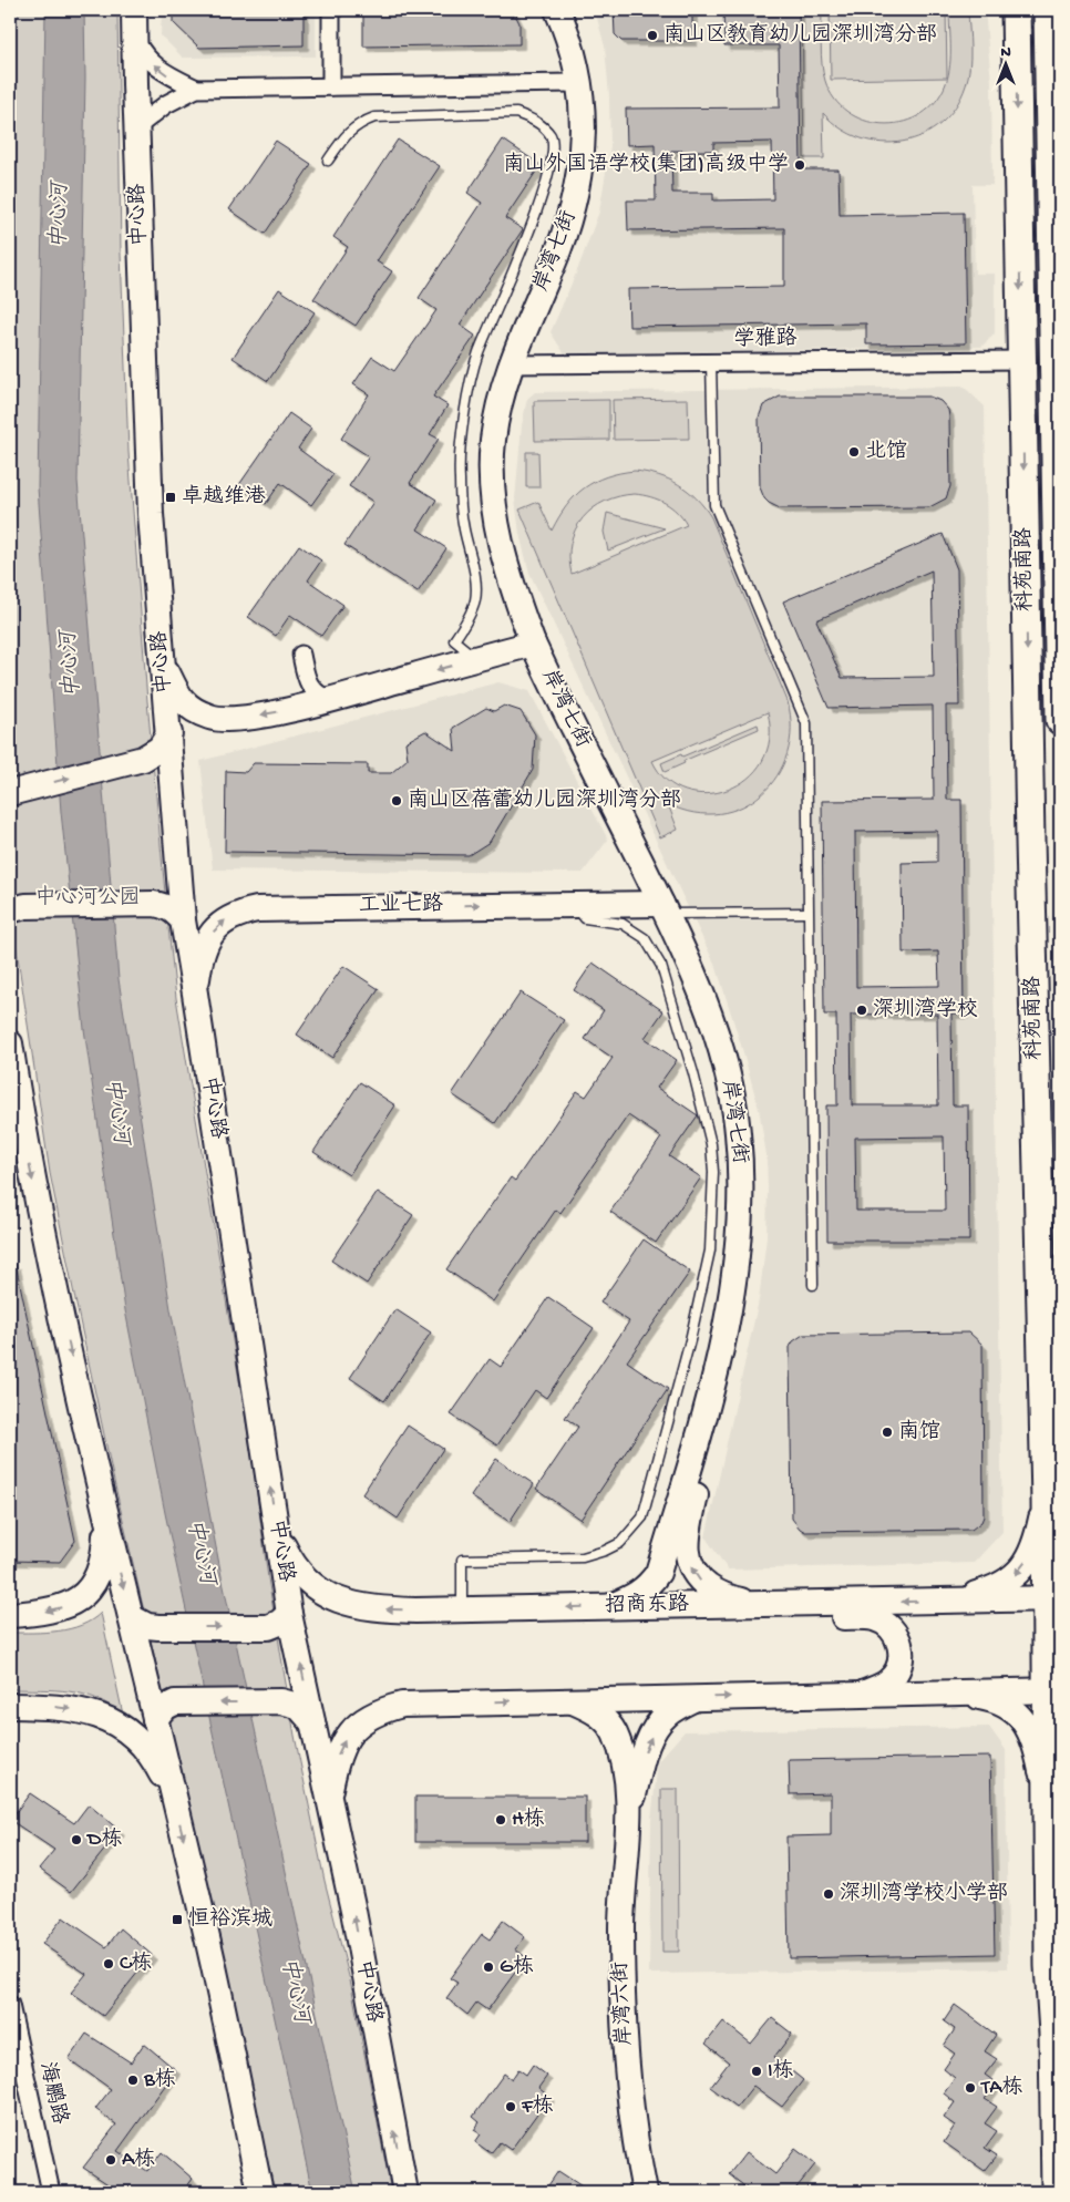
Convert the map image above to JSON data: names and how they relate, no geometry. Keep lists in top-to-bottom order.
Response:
{
  "streets": {
    "main road": ["科苑南路"],
    "street": [
      "中心路",
      "岸湾七街",
      "学雅路",
      "工业七路",
      "招商东路",
      "岸湾六街",
      "海鹏路"
    ]
  },
  "crossings": [
    ["中心路", "工业七路"],
    ["中心路", "招商东路"],
    ["岸湾七街", "学雅路"],
    ["岸湾七街", "工业七路"],
    ["学雅路", "科苑南路"],
    ["科苑南路", "招商东路"]
  ],
  "water": ["中心河"],
  "parks": ["中心河公园"],
  "places": {
    "other": [
      "南山区教育幼儿园深圳湾分部",
      "南山外国语学校(集团)高级中学",
      "北馆",
      "南山区蓓蕾幼儿园深圳湾分部",
      "深圳湾学校",
      "南馆",
      "H栋",
      "D栋",
      "深圳湾学校小学部",
      "C栋",
      "G栋",
      "I栋",
      "B栋",
      "TA栋",
      "F栋",
      "A栋"
    ],
    "transit": ["卓越维港", "恒裕滨城"]
  },
  "north": "top"
}
